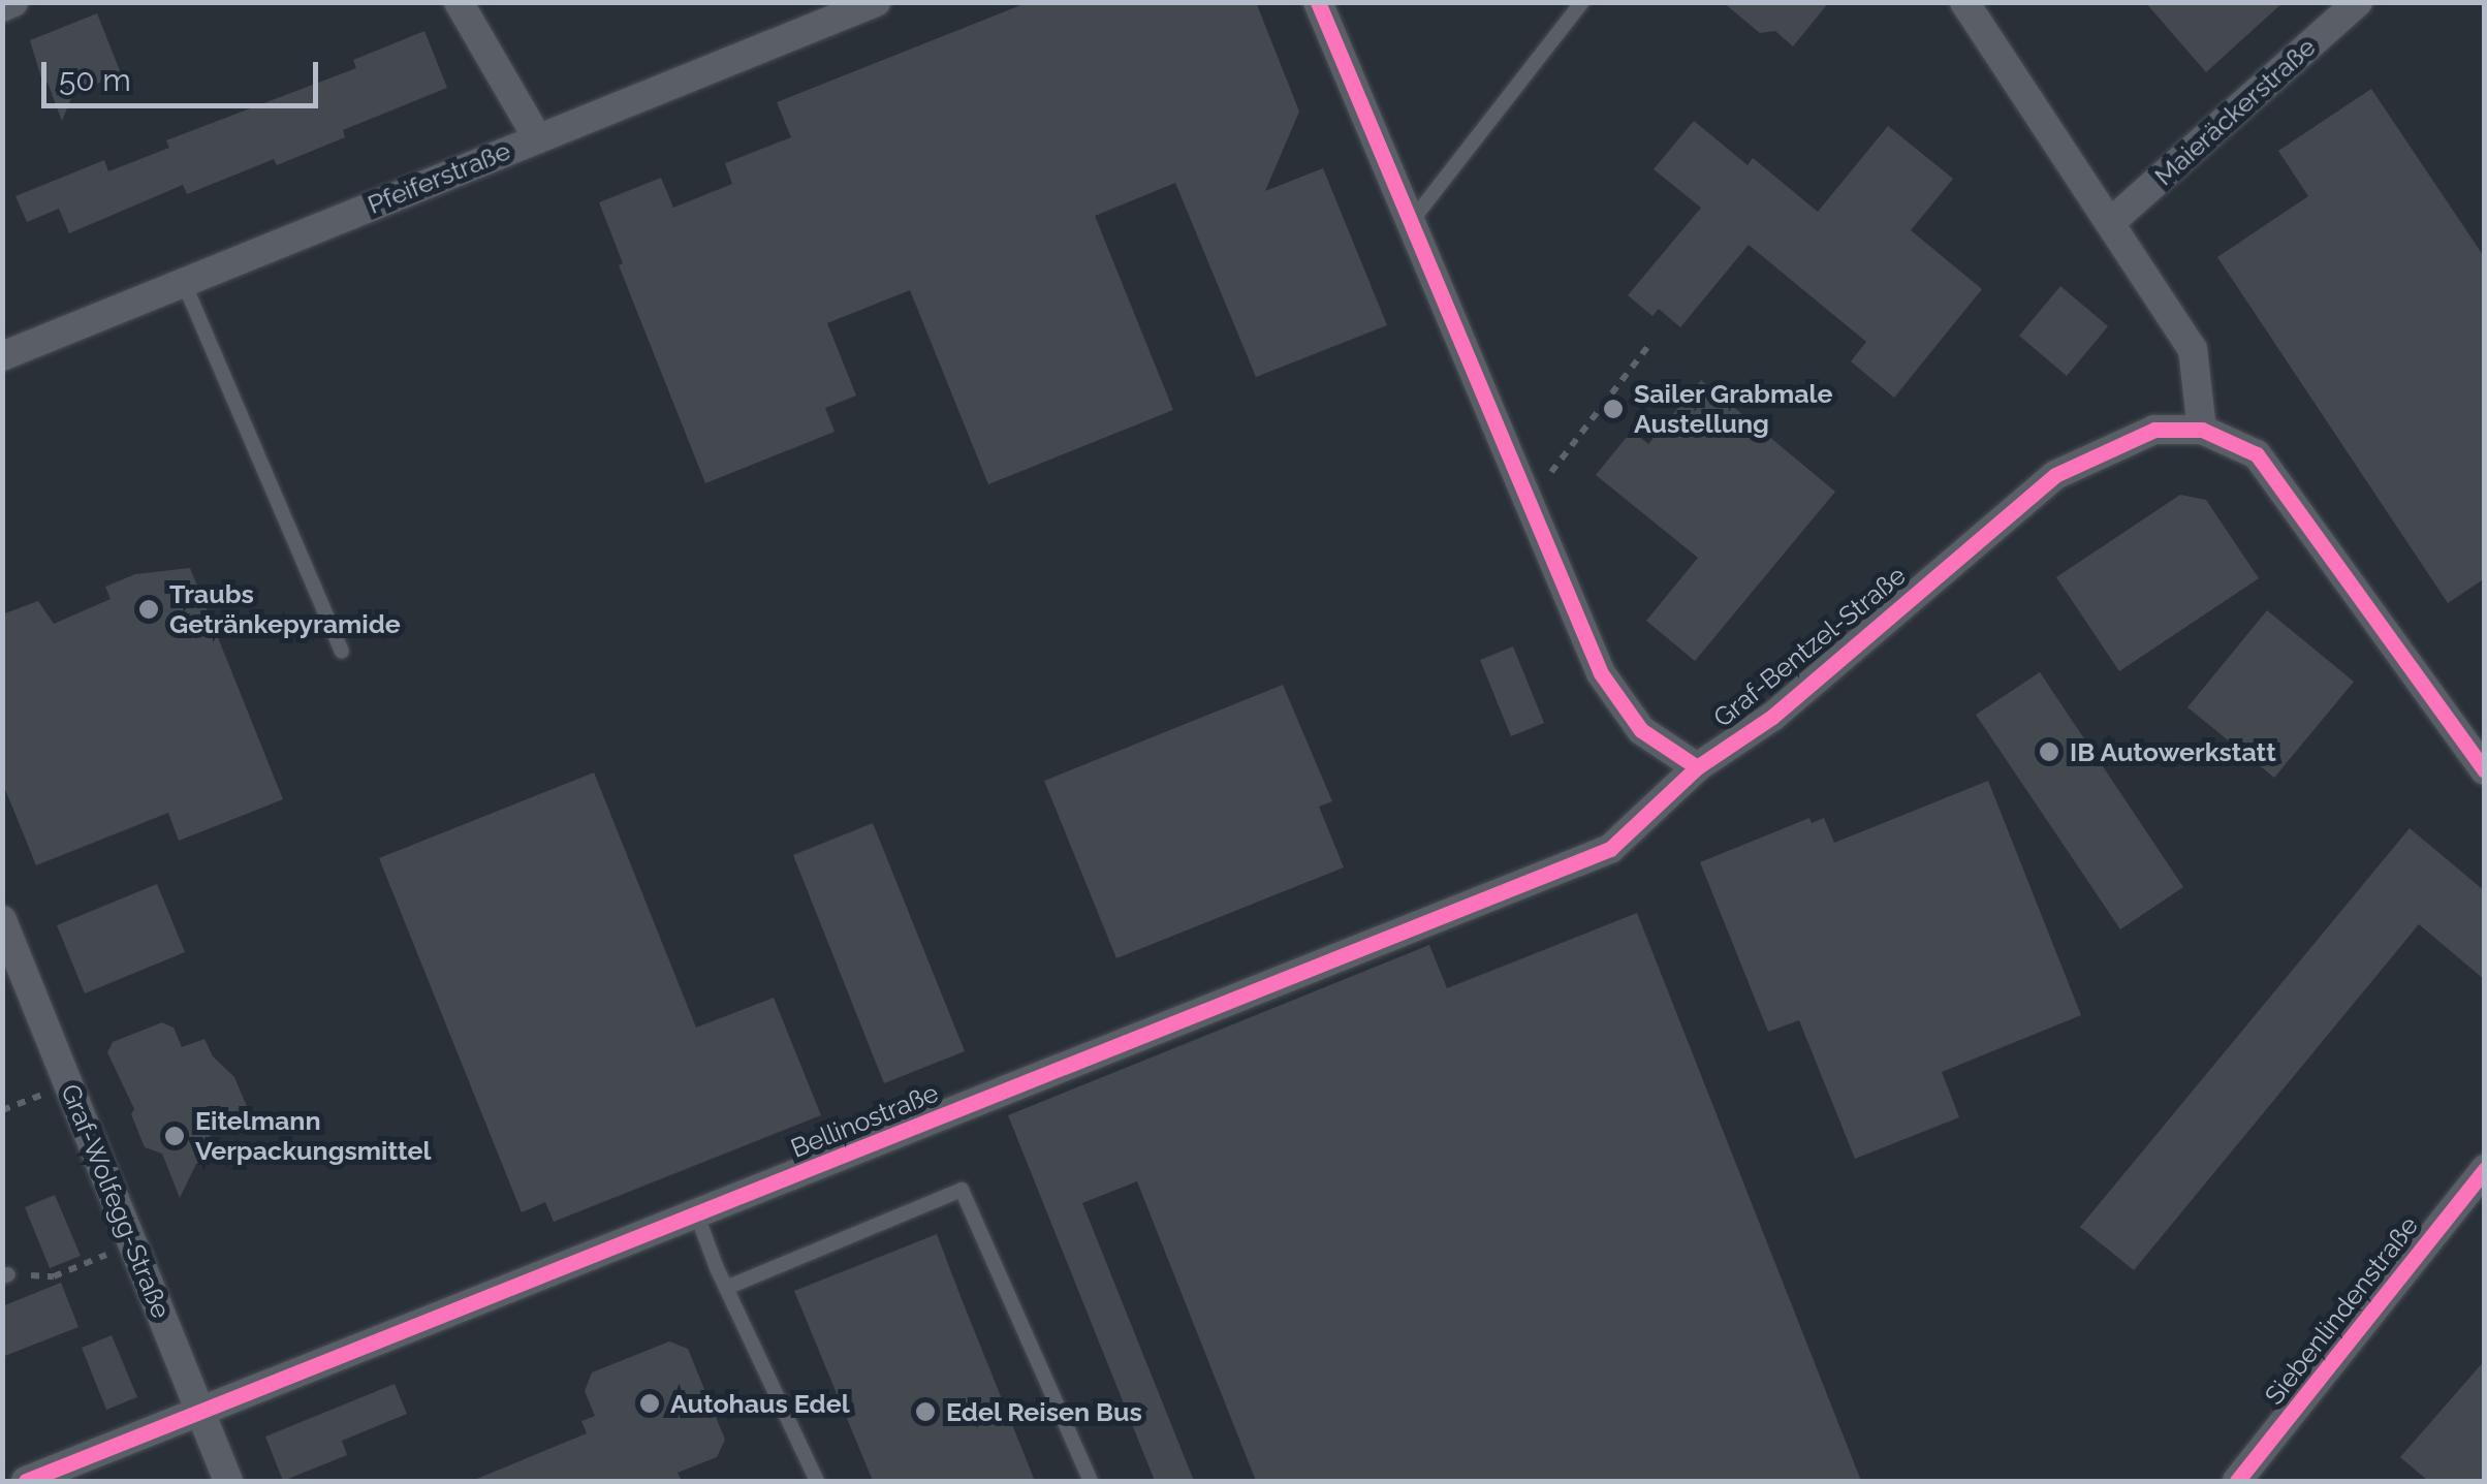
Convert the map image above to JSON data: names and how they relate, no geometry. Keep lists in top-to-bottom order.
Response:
{
  "streets": {
    "street": [
      "Maieräckerstraße",
      "Pfeiferstraße",
      "Graf-Bentzel-Straße",
      "Bellinostraße",
      "Graf-Wolfegg-Straße",
      "Siebenlindenstraße"
    ]
  },
  "crossings": [
    ["Graf-Bentzel-Straße", "Bellinostraße"],
    ["Bellinostraße", "Graf-Wolfegg-Straße"]
  ],
  "places": [
    "Sailer Grabmale Austellung",
    "Traubs Getränkepyramide",
    "IB Autowerkstatt",
    "Eitelmann Verpackungsmittel",
    "Autohaus Edel",
    "Edel Reisen Bus"
  ],
  "scale_bar": "50 m"
}
